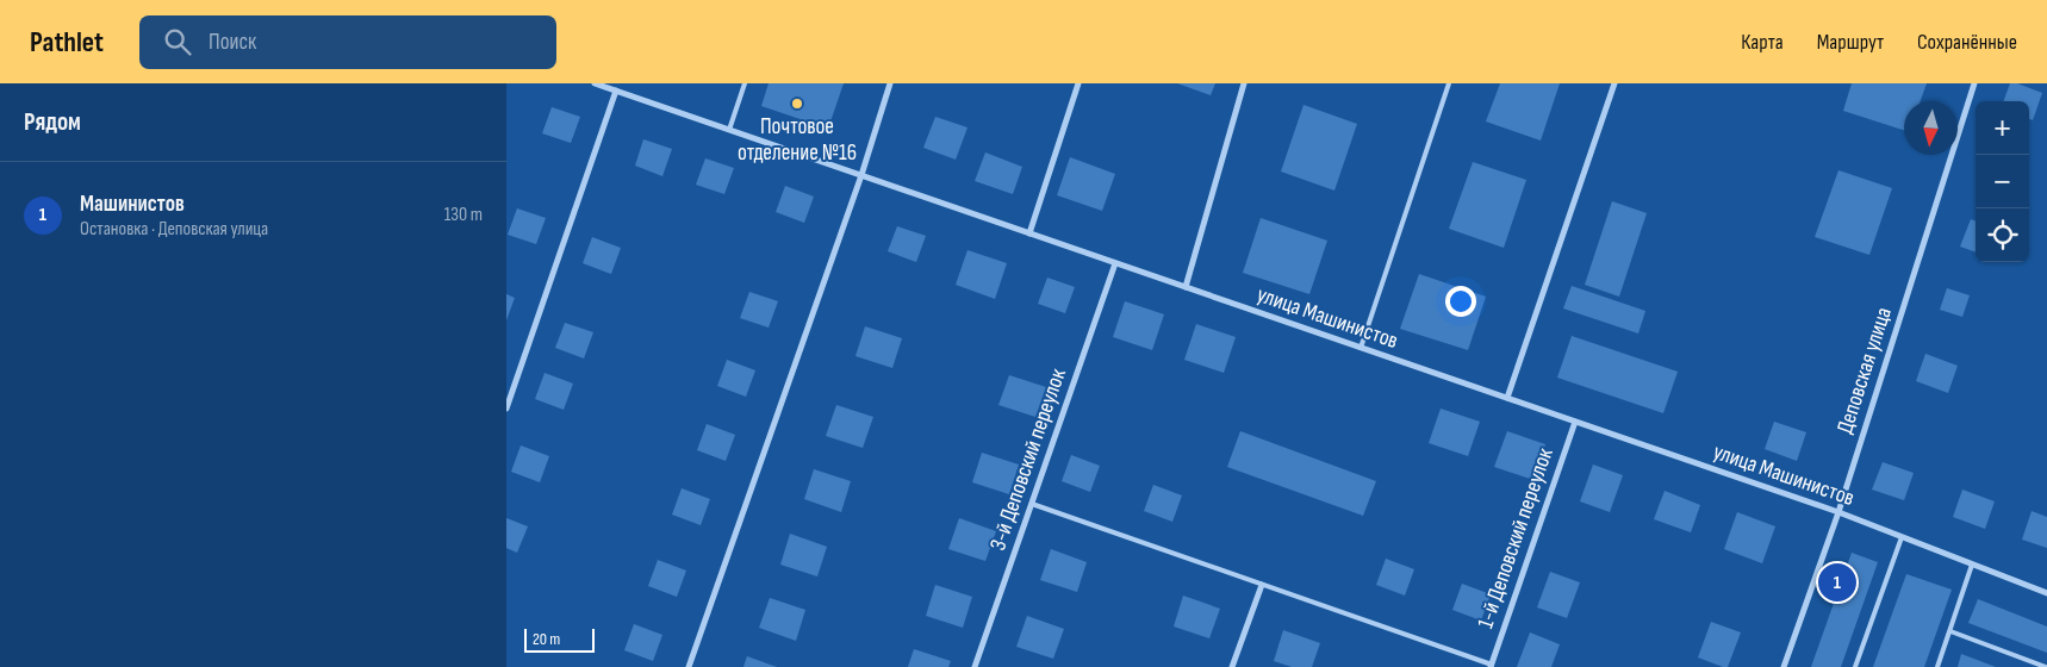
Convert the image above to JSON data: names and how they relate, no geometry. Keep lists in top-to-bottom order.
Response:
{
  "streets": {
    "street": [
      "улица Машинистов",
      "Деповская улица",
      "3-й Деповский переулок",
      "1-й Деповский переулок"
    ]
  },
  "crossings": [
    ["улица Машинистов", "Деповская улица"],
    ["улица Машинистов", "3-й Деповский переулок"],
    ["улица Машинистов", "1-й Деповский переулок"]
  ],
  "places": ["Почтовое отделение №16"],
  "scale_bar": "20 m",
  "north": "bottom",
  "page": {
    "header": "Pathlet",
    "search": "Поиск",
    "nav": ["Карта", "Маршрут", "Сохранённые"],
    "heading": "Рядом",
    "map_buttons": ["+", "−"],
    "list": [
      {
        "mark": "1",
        "name": "Машинистов",
        "note": "Остановка · Деповская улица",
        "value": "130 m"
      }
    ],
    "pins": "1",
    "scale": "20 m"
  }
}
